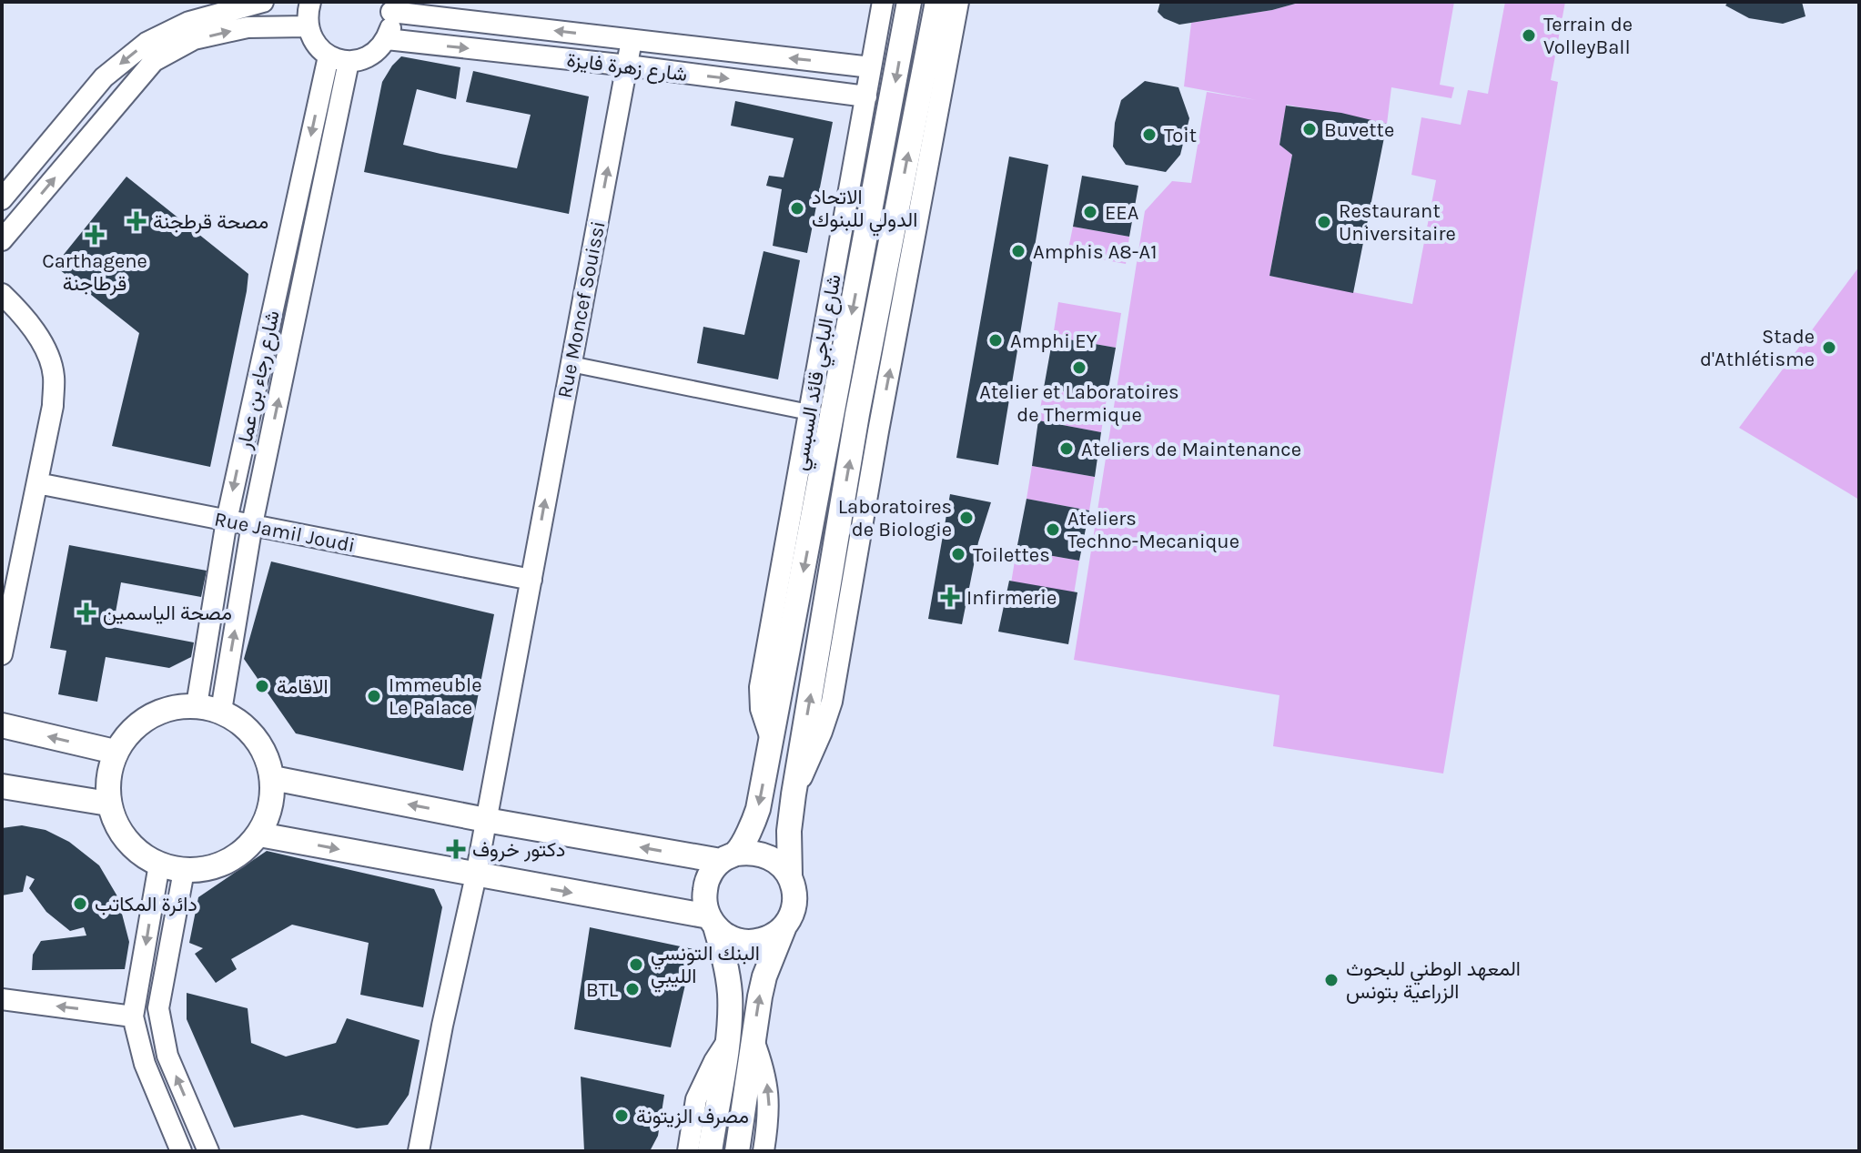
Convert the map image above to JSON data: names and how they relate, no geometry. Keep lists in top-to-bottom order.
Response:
{
  "streets": {
    "street": [
      "شارع زهرة فايزة",
      "Rue Moncef Souissi",
      "شارع الباجي قائد السبسي",
      "شارع رجاء بن عمار",
      "Rue Jamil Joudi"
    ]
  },
  "crossings": [
    ["شارع زهرة فايزة", "Rue Moncef Souissi"],
    ["شارع زهرة فايزة", "شارع الباجي قائد السبسي"],
    ["Rue Moncef Souissi", "Rue Jamil Joudi"],
    ["شارع رجاء بن عمار", "Rue Jamil Joudi"]
  ],
  "one_way": ["Rue Moncef Souissi"],
  "places": {
    "other": [
      "Terrain de VolleyBall",
      "Buvette",
      "Toit",
      "الاتحاد الدولي للبنوك",
      "EEA",
      "Restaurant Universitaire",
      "Amphis A8-A1",
      "Amphi EY",
      "Stade d'Athlétisme",
      "Atelier et Laboratoires de Thermique",
      "Ateliers de Maintenance",
      "Laboratoires de Biologie",
      "Ateliers Techno-Mecanique",
      "Toilettes",
      "الاقامة",
      "Immeuble Le Palace",
      "دائرة المكاتب",
      "البنك التونسي الليبي",
      "المعهد الوطني للبحوث الزراعية بتونس",
      "BTL",
      "مصرف الزيتونة"
    ],
    "health": [
      "مصحة قرطجنة",
      "Carthagene قرطاجنة",
      "Infirmerie",
      "مصحة الياسمين",
      "دكتور خروف"
    ]
  }
}
